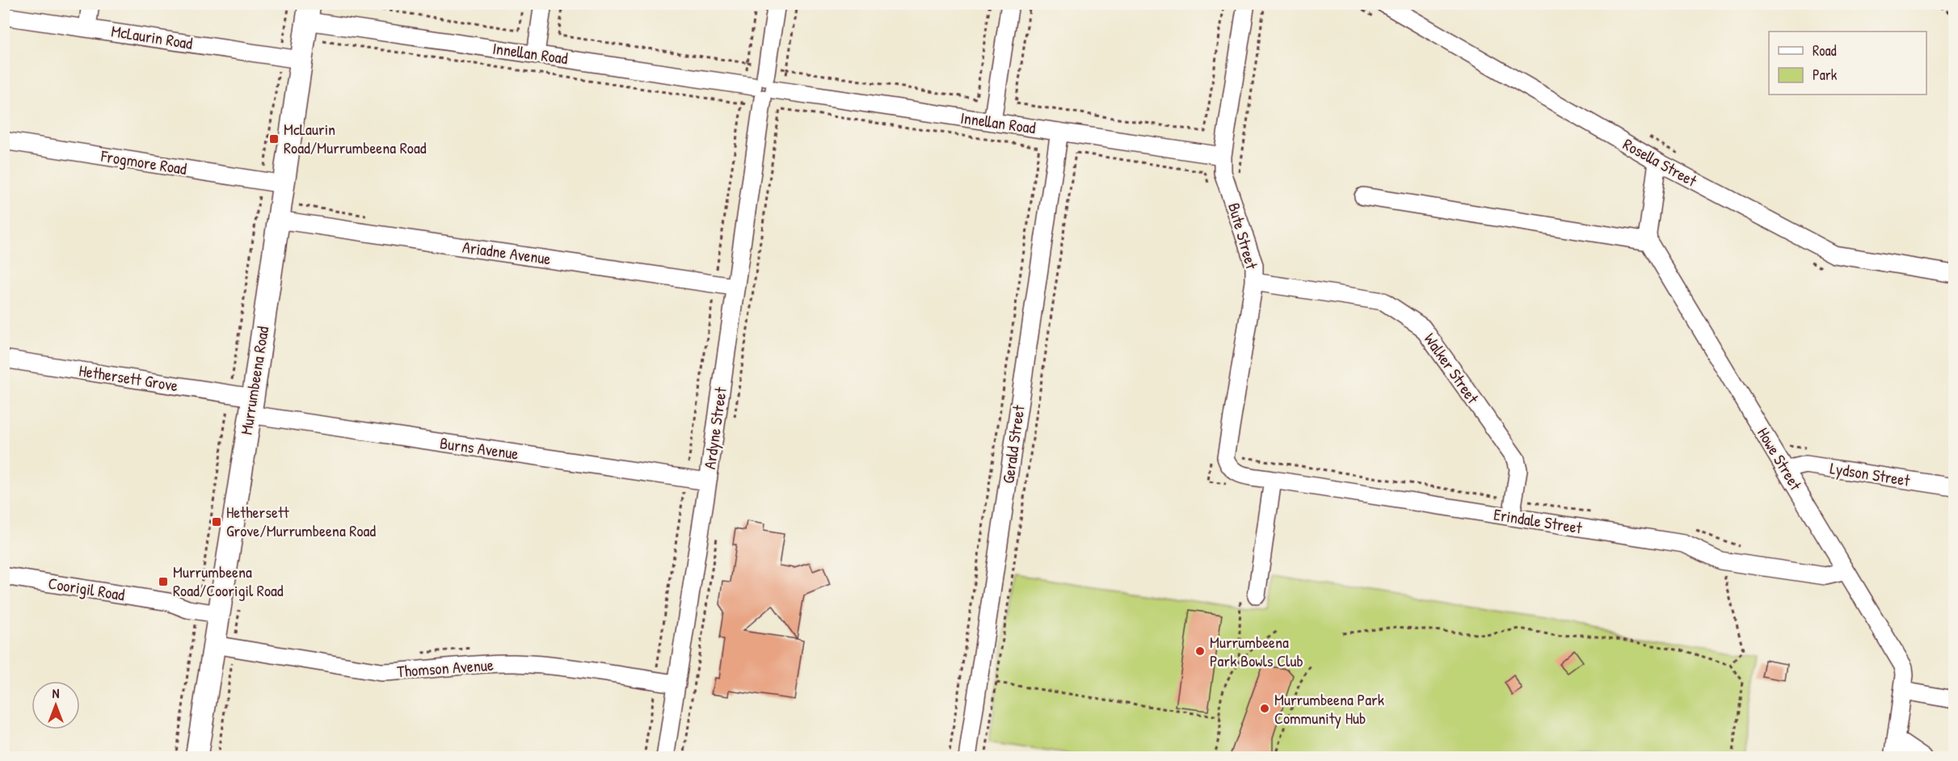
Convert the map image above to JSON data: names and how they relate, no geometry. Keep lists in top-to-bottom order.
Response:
{
  "streets": {
    "main road": ["Murrumbeena Road"],
    "street": [
      "McLaurin Road",
      "Innellan Road",
      "Frogmore Road",
      "Rosella Street",
      "Bute Street",
      "Ariadne Avenue",
      "Walker Street",
      "Hethersett Grove",
      "Ardyne Street",
      "Gerald Street",
      "Burns Avenue",
      "Howe Street",
      "Lydson Street",
      "Erindale Street",
      "Coorigil Road",
      "Thomson Avenue"
    ]
  },
  "crossings": [
    ["McLaurin Road", "Murrumbeena Road"],
    ["Innellan Road", "Bute Street"],
    ["Innellan Road", "Murrumbeena Road"],
    ["Innellan Road", "Ardyne Street"],
    ["Innellan Road", "Gerald Street"],
    ["Frogmore Road", "Murrumbeena Road"],
    ["Bute Street", "Walker Street"],
    ["Bute Street", "Erindale Street"],
    ["Ariadne Avenue", "Murrumbeena Road"],
    ["Ariadne Avenue", "Ardyne Street"],
    ["Walker Street", "Erindale Street"],
    ["Hethersett Grove", "Murrumbeena Road"],
    ["Hethersett Grove", "Burns Avenue"],
    ["Murrumbeena Road", "Burns Avenue"],
    ["Murrumbeena Road", "Coorigil Road"],
    ["Murrumbeena Road", "Thomson Avenue"],
    ["Ardyne Street", "Burns Avenue"],
    ["Ardyne Street", "Thomson Avenue"],
    ["Howe Street", "Lydson Street"],
    ["Howe Street", "Erindale Street"]
  ],
  "places": {
    "transit": ["McLaurin Road/Murrumbeena Road", "Hethersett Grove/Murrumbeena Road", "Murrumbeena Road/Coorigil Road"],
    "other": ["Murrumbeena Park Bowls Club", "Murrumbeena Park Community Hub"]
  },
  "legend": ["Road", "Park"],
  "north": "top"
}
